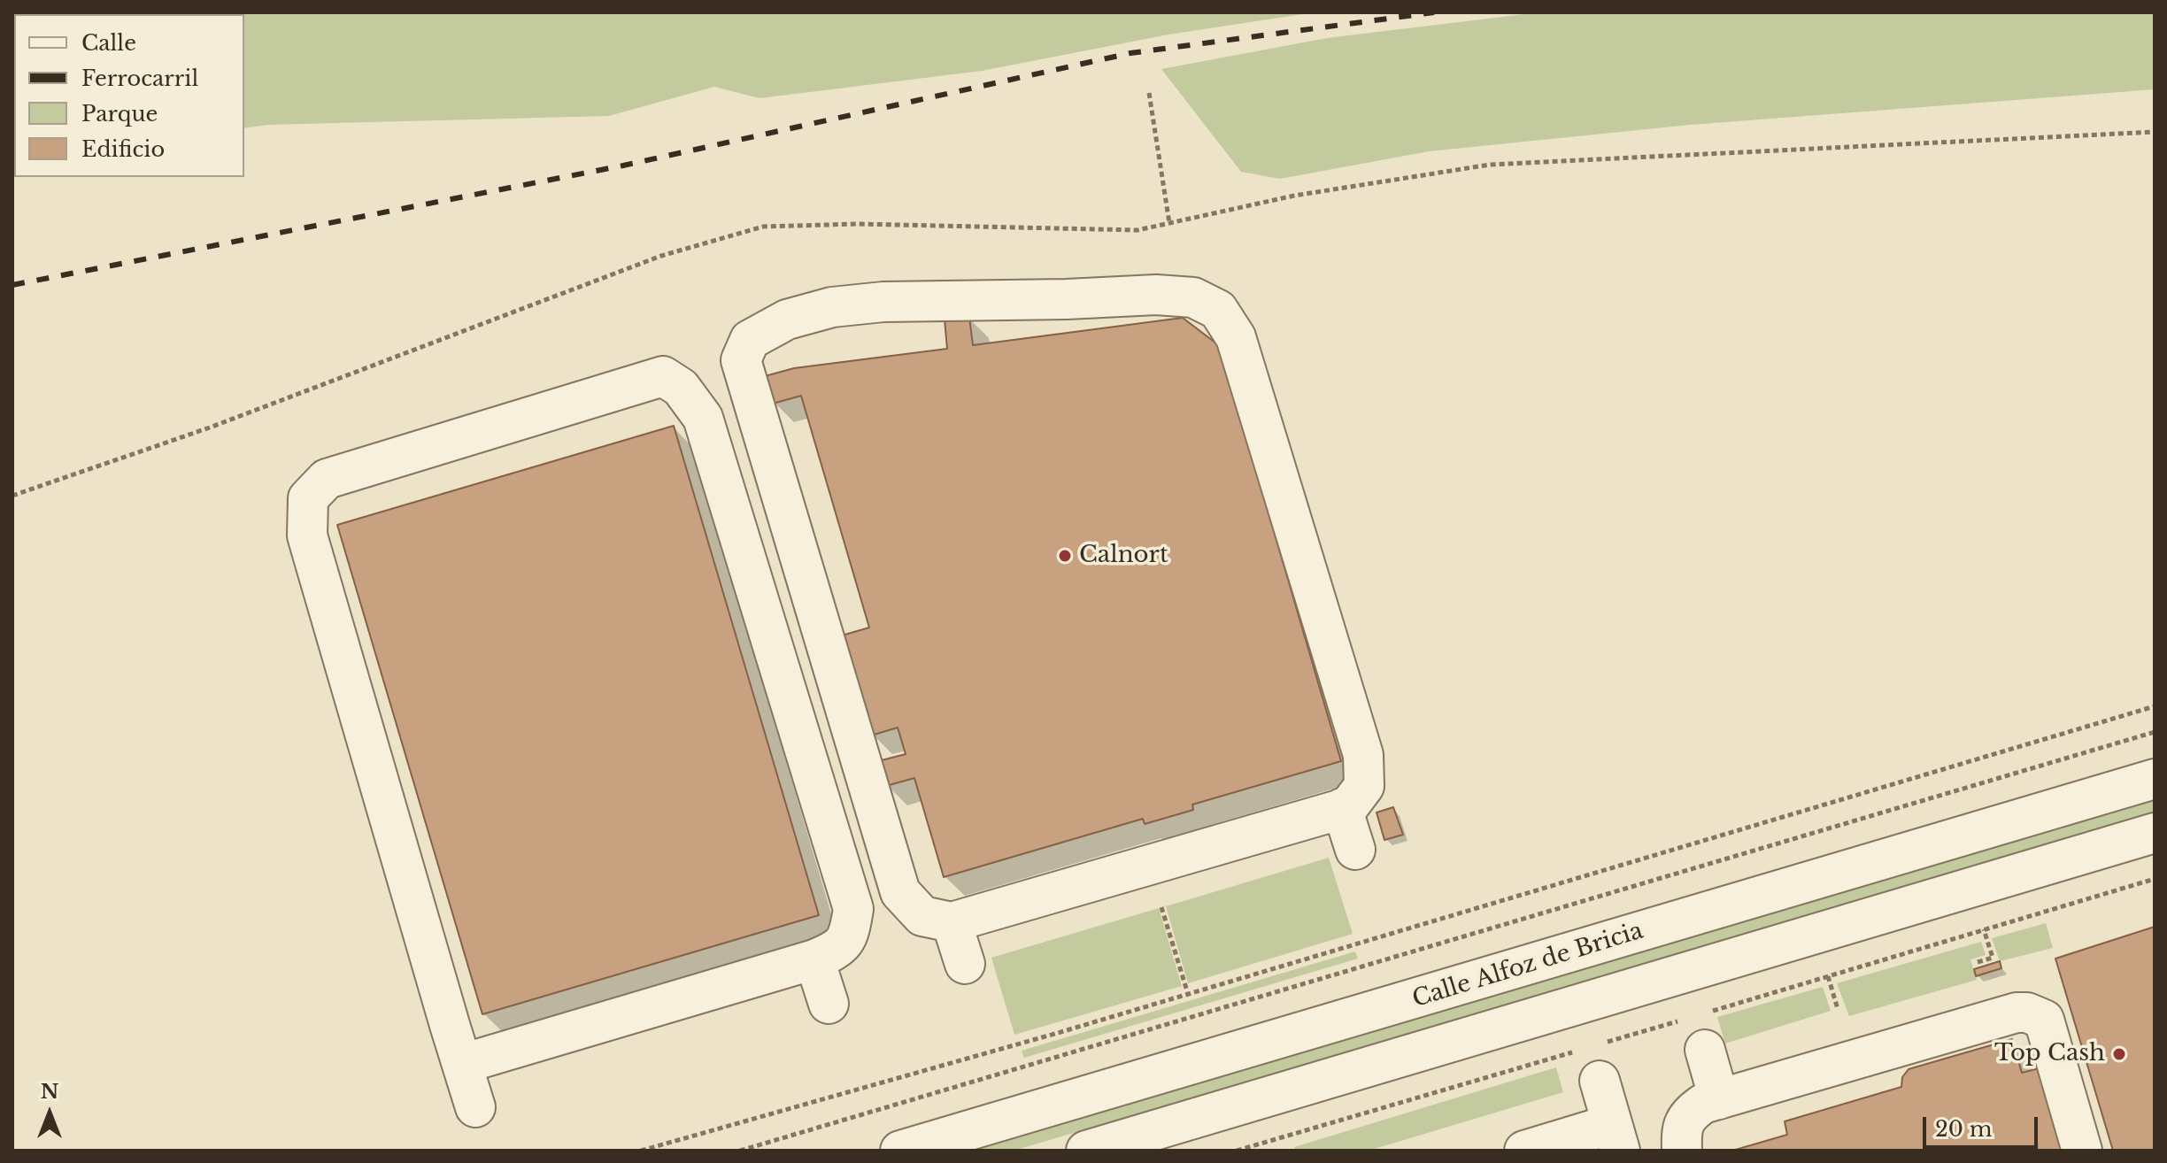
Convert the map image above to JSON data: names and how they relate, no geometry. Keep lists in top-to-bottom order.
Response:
{
  "streets": {
    "street": ["Calle Alfoz de Bricia"]
  },
  "places": ["Calnort", "Top Cash"],
  "legend": [
    "Calle",
    "Ferrocarril",
    "Parque",
    "Edificio"
  ],
  "scale_bar": "20 m",
  "north": "top"
}
